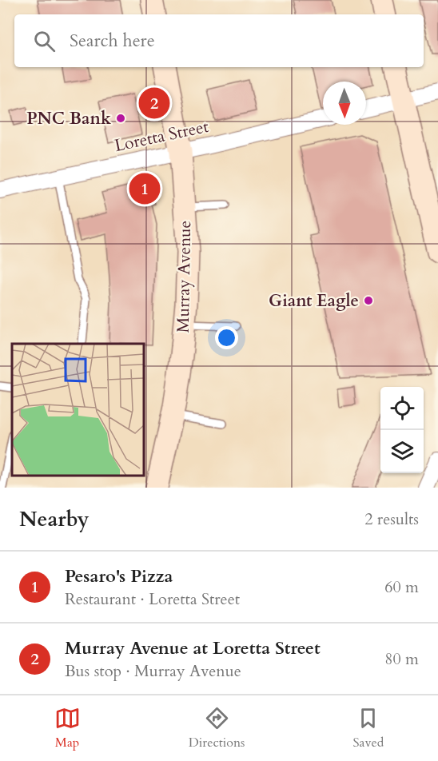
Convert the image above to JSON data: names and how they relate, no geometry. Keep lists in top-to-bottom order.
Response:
{
  "streets": {
    "main road": ["Murray Avenue"],
    "street": ["Loretta Street"]
  },
  "crossings": [
    ["Loretta Street", "Murray Avenue"]
  ],
  "places": ["PNC Bank", "Giant Eagle"],
  "north": "bottom",
  "page": {
    "search": "Search here",
    "pins": ["2", "1"],
    "heading": ["Nearby", "2 results"],
    "list": [
      {
        "mark": "1",
        "name": "Pesaro's Pizza",
        "note": "Restaurant · Loretta Street",
        "value": "60 m"
      },
      {
        "mark": "2",
        "name": "Murray Avenue at Loretta Street",
        "note": "Bus stop · Murray Avenue",
        "value": "80 m"
      }
    ],
    "nav": ["Map", "Directions", "Saved"]
  }
}
